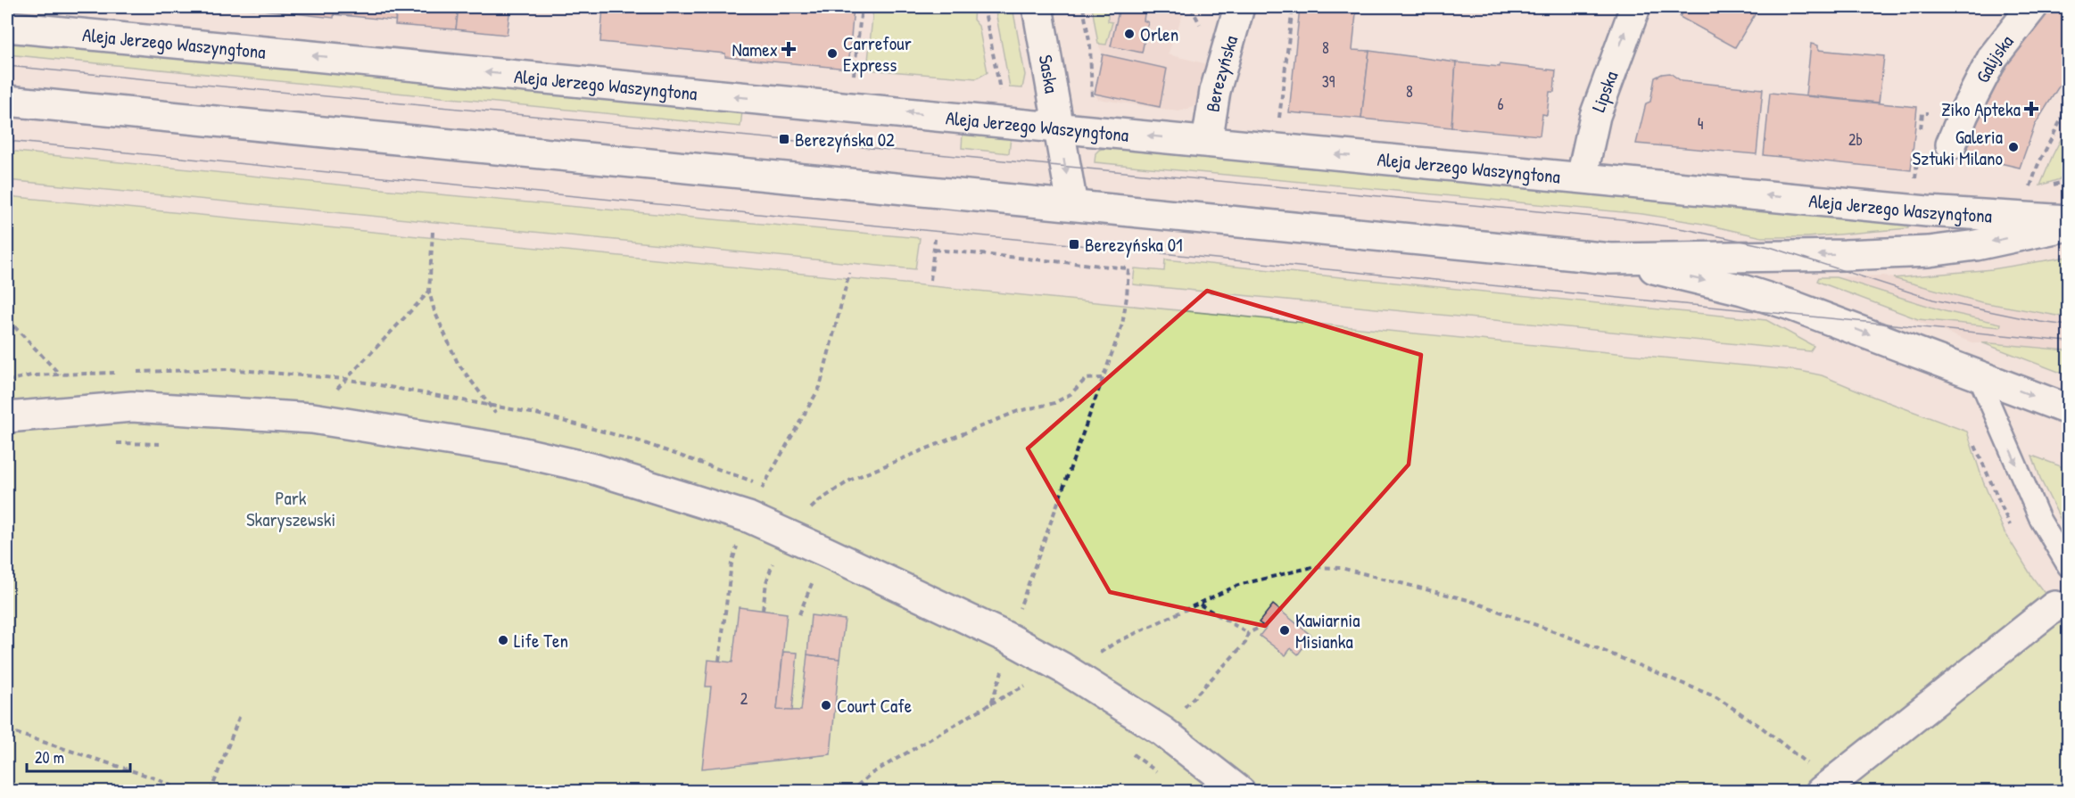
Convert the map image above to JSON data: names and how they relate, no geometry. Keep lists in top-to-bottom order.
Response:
{
  "streets": {
    "street": [
      "Aleja Jerzego Waszyngtona",
      "Galijska",
      "Berezyńska",
      "Saska",
      "Lipska"
    ]
  },
  "crossings": [
    ["Aleja Jerzego Waszyngtona", "Berezyńska"],
    ["Aleja Jerzego Waszyngtona", "Saska"],
    ["Aleja Jerzego Waszyngtona", "Lipska"]
  ],
  "one_way": ["Saska", "Lipska"],
  "parks": ["Park Skaryszewski"],
  "places": {
    "other": [
      "Orlen",
      "Carrefour Express",
      "Galeria Sztuki Milano",
      "Kawiarnia Misianka",
      "Life Ten",
      "Court Cafe"
    ],
    "health": ["Namex", "Ziko Apteka"],
    "transit": ["Berezyńska 02", "Berezyńska 01"]
  },
  "house_numbers": [
    "8",
    "39",
    "8",
    "6",
    "4",
    "2b",
    "2"
  ],
  "scale_bar": "20 m"
}
